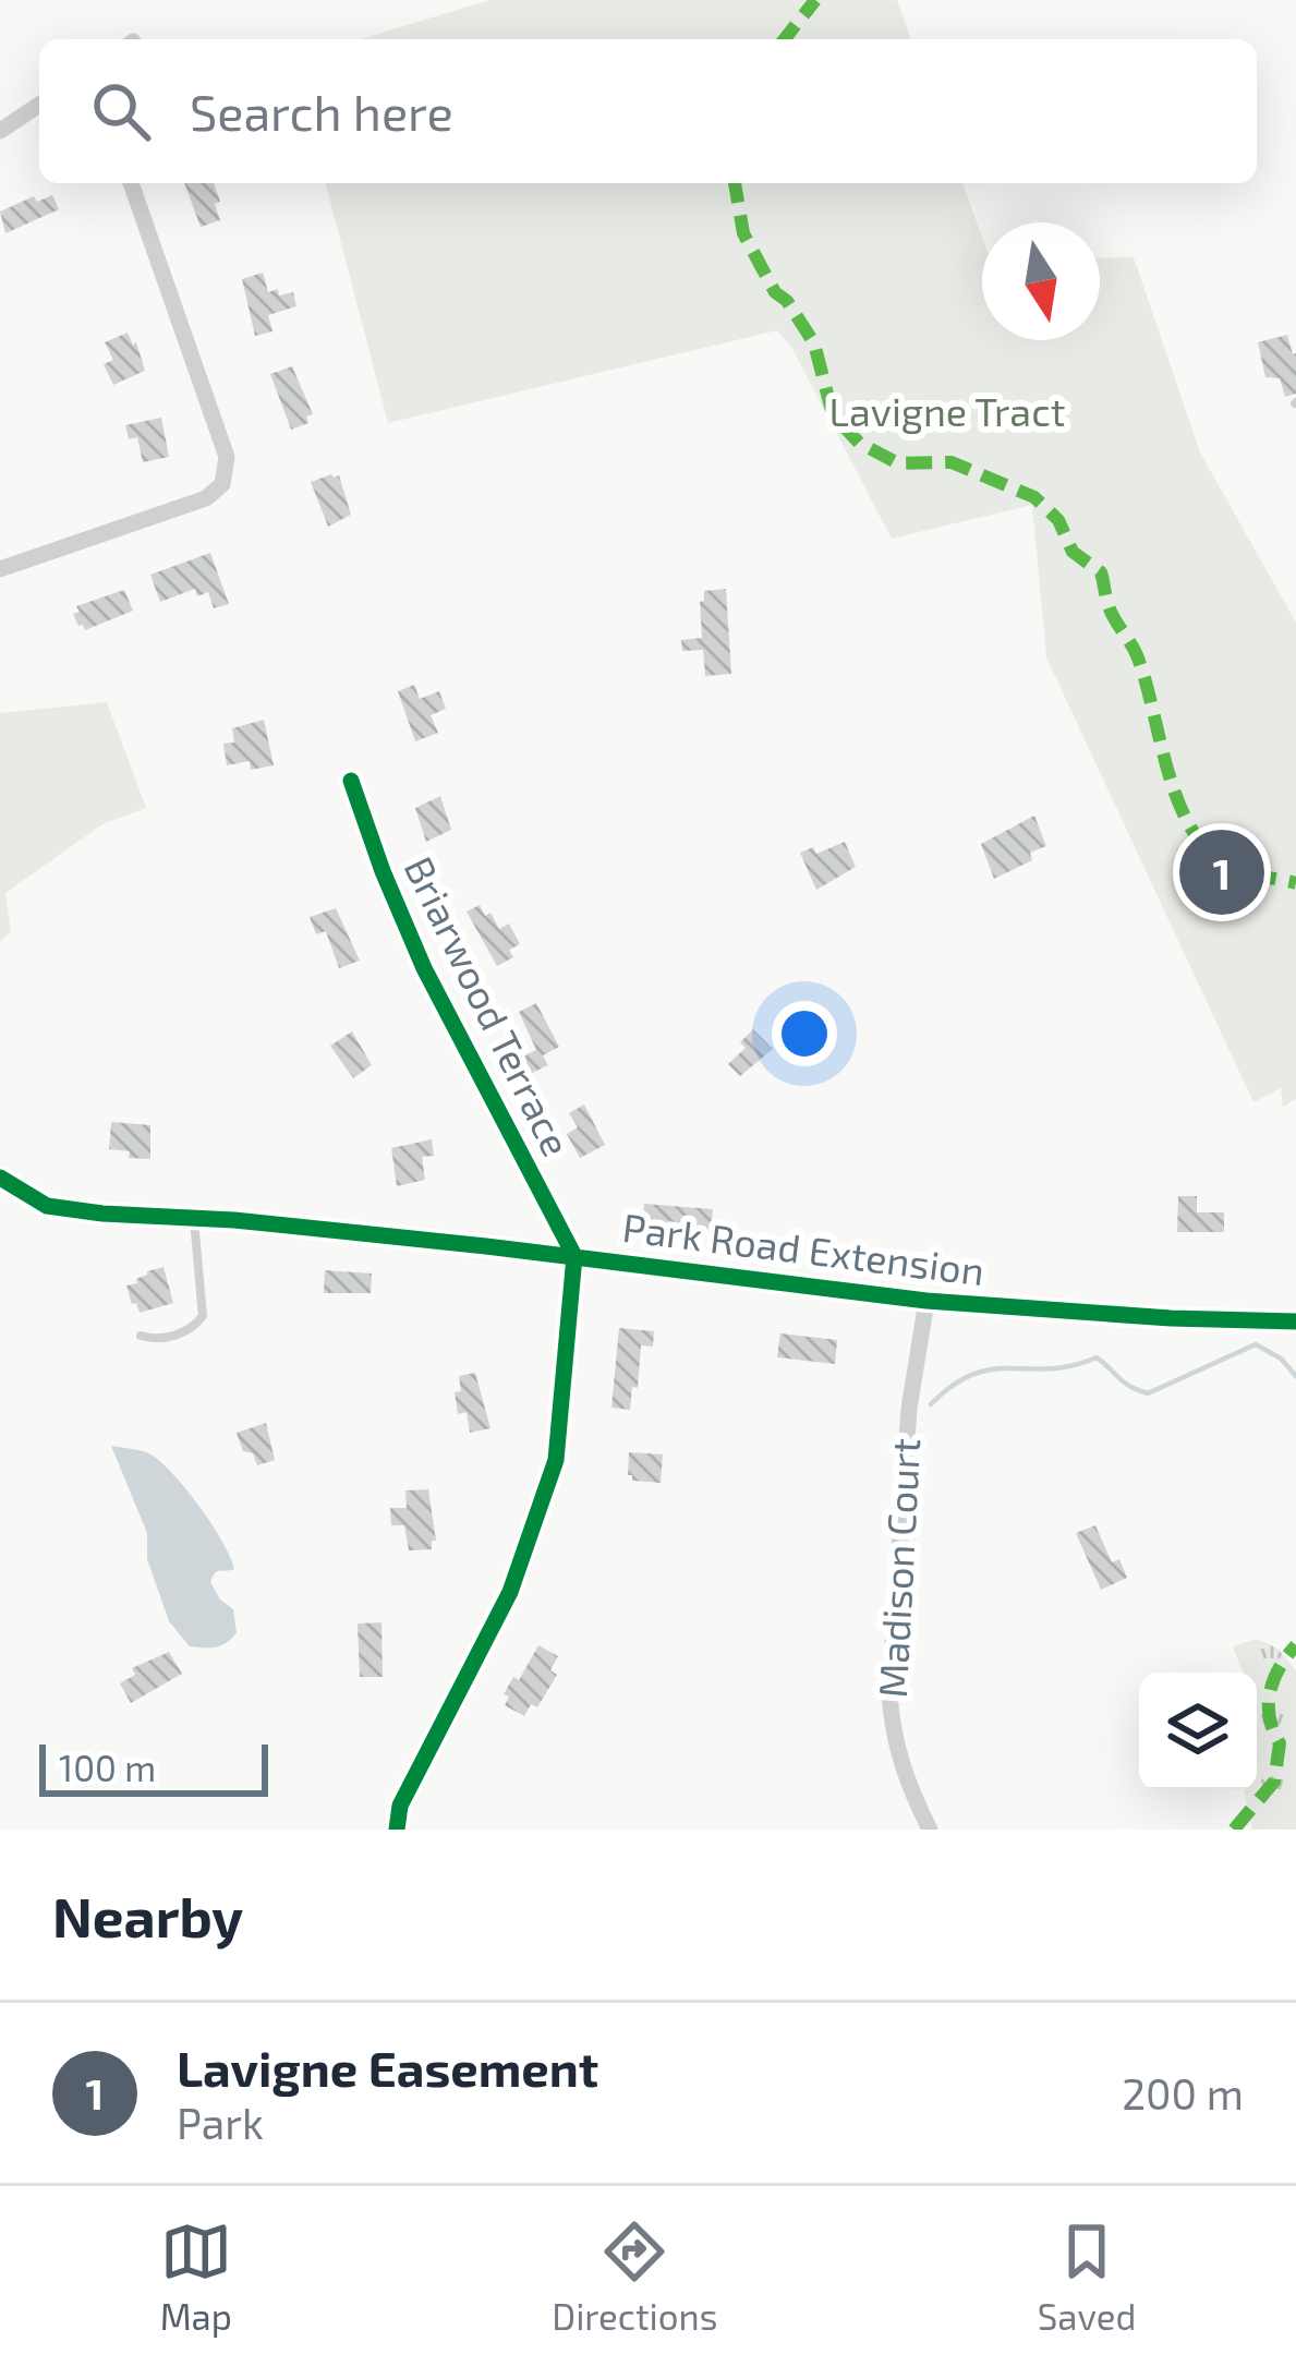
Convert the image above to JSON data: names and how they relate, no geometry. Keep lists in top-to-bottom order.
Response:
{
  "streets": {
    "street": ["Briarwood Terrace", "Park Road Extension", "Madison Court"]
  },
  "crossings": [
    ["Briarwood Terrace", "Park Road Extension"],
    ["Park Road Extension", "Madison Court"]
  ],
  "parks": ["Lavigne Tract"],
  "scale_bar": "100 m",
  "north": "bottom",
  "page": {
    "search": "Search here",
    "pins": "1",
    "scale": "100 m",
    "heading": "Nearby",
    "list": [
      {
        "mark": "1",
        "name": "Lavigne Easement",
        "note": "Park",
        "value": "200 m"
      }
    ],
    "nav": ["Map", "Directions", "Saved"]
  }
}
